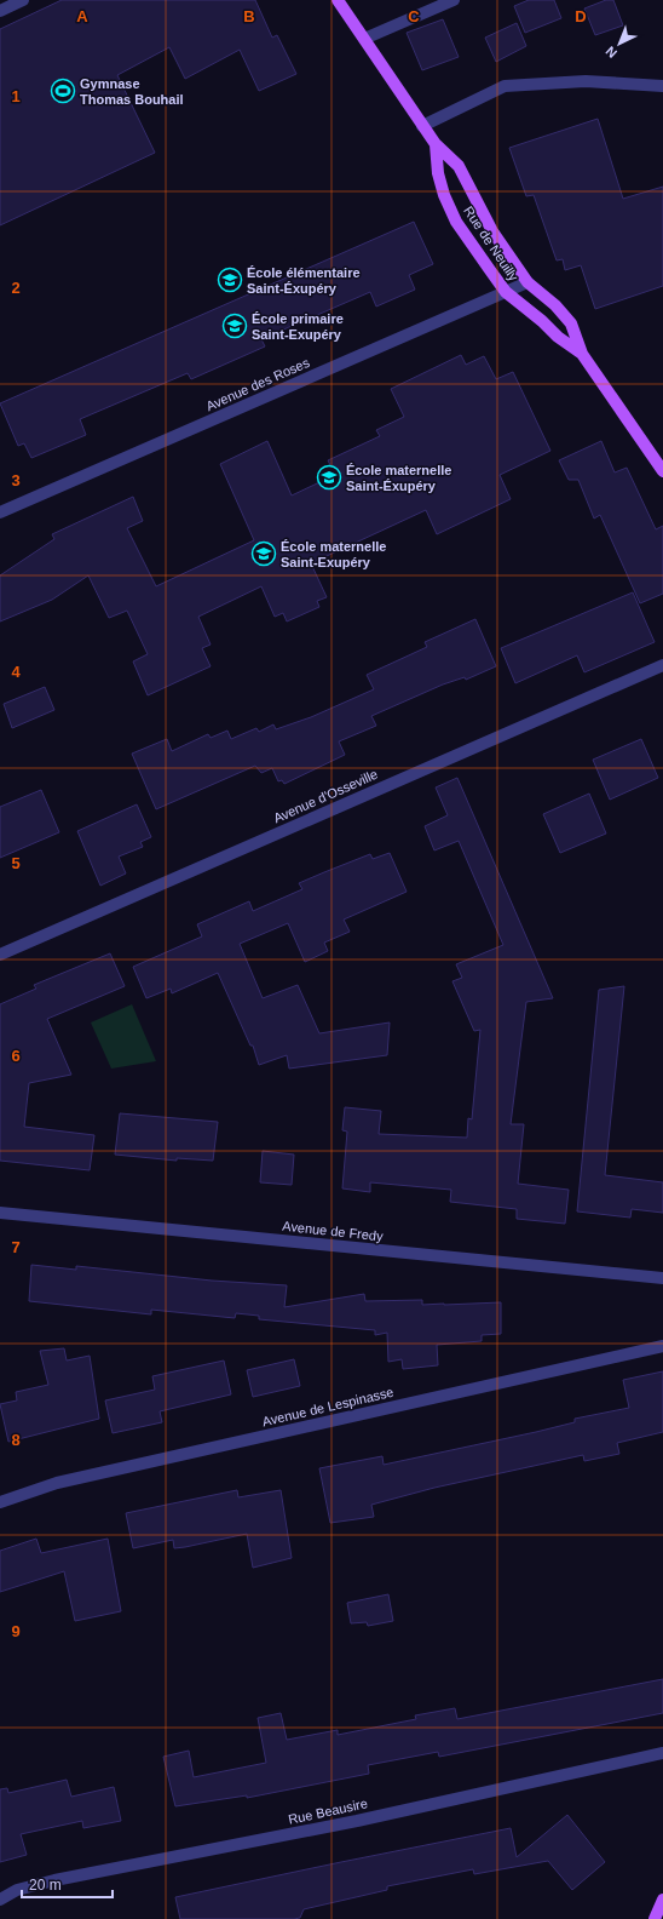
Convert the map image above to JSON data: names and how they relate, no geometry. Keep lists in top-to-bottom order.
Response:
{
  "streets": {
    "main road": ["Rue de Neuilly"],
    "street": [
      "Avenue des Roses",
      "Avenue d'Osseville",
      "Avenue de Fredy",
      "Avenue de Lespinasse",
      "Rue Beausire"
    ]
  },
  "crossings": [
    ["Rue de Neuilly", "Avenue des Roses"]
  ],
  "places": {
    "sports": ["Gymnase Thomas Bouhail"],
    "school or university": [
      "École élémentaire Saint-Éxupéry",
      "École primaire Saint-Exupéry",
      "École maternelle Saint-Éxupéry",
      "École maternelle Saint-Exupéry"
    ]
  },
  "scale_bar": "20 m",
  "north": "bottom left",
  "grid": {
    "columns": [
      "A",
      "B",
      "C",
      "D"
    ],
    "rows": [
      "1",
      "2",
      "3",
      "4",
      "5",
      "6",
      "7",
      "8",
      "9"
    ]
  }
}
